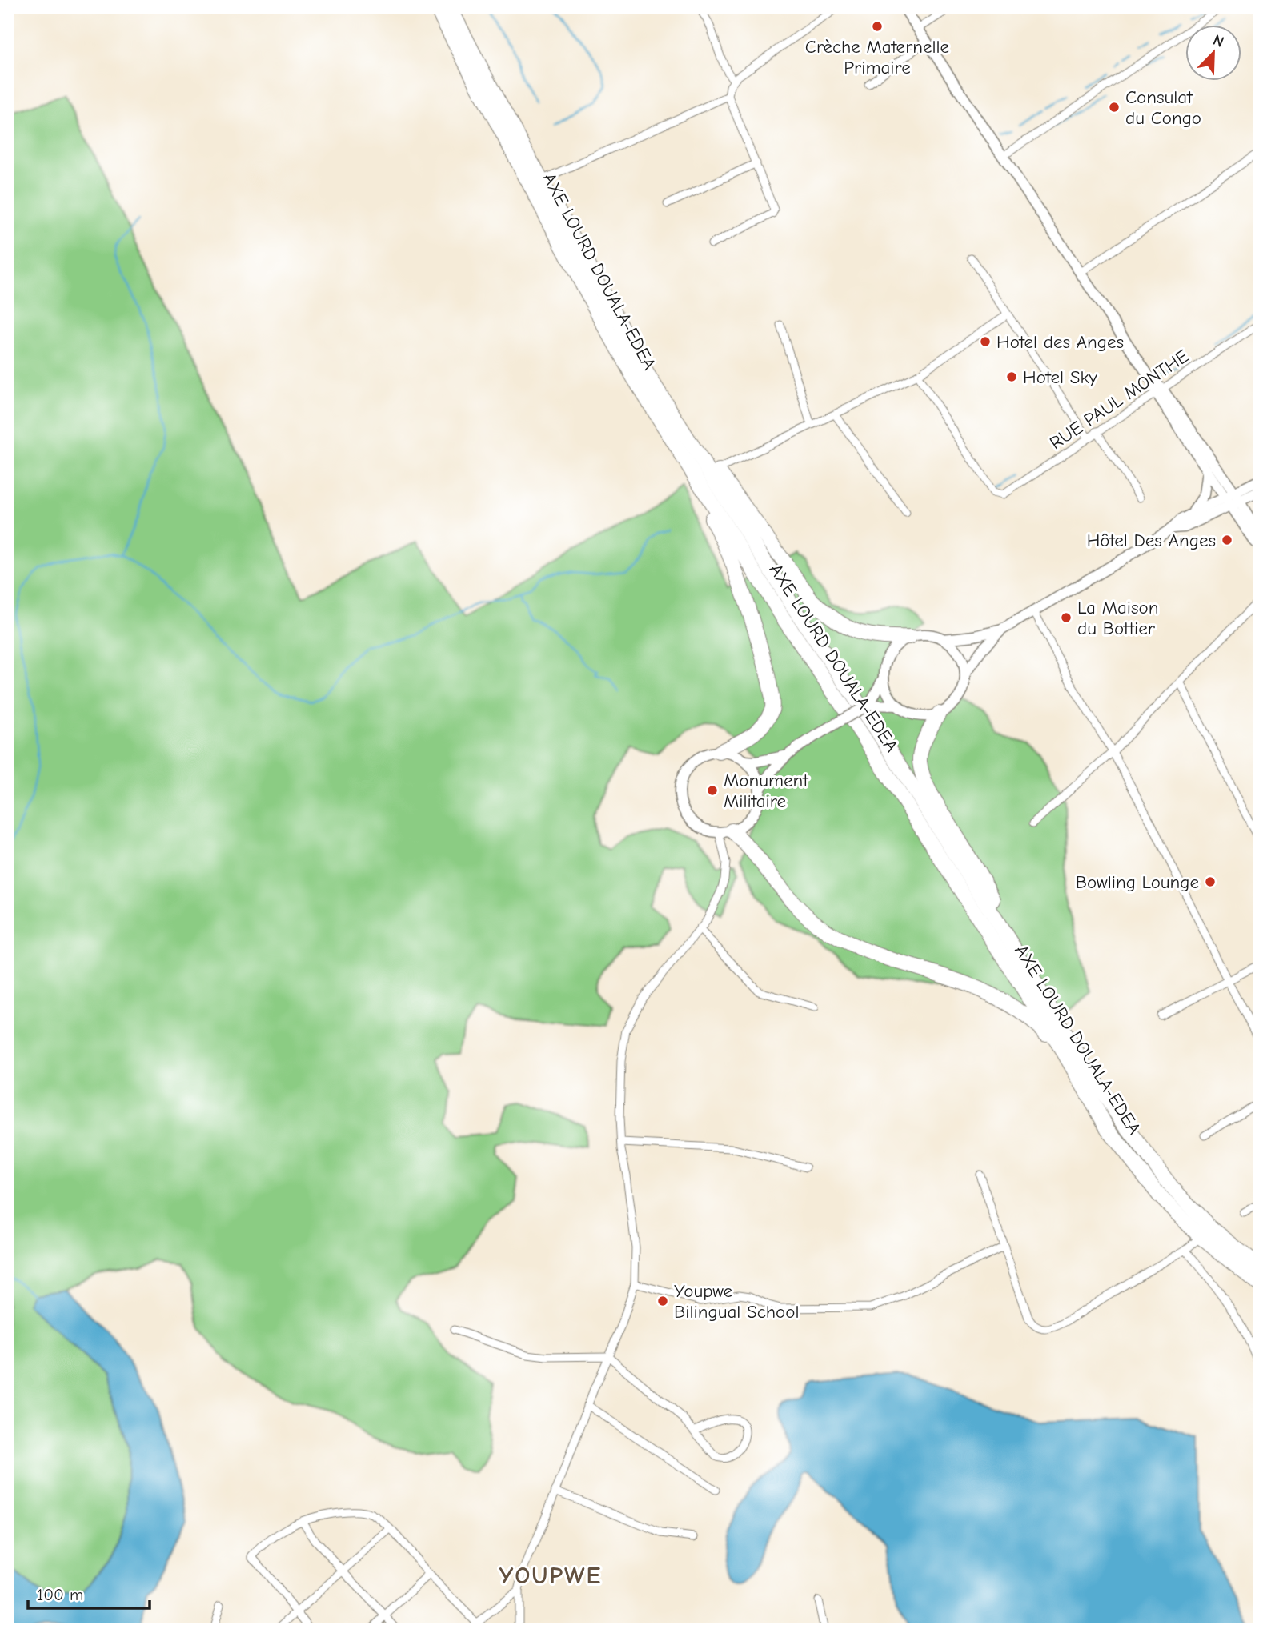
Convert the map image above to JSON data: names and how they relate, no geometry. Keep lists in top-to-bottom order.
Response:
{
  "streets": {
    "highway": ["AXE LOURD DOUALA-EDEA"],
    "street": ["RUE PAUL MONTHE"]
  },
  "districts": ["YOUPWE"],
  "places": [
    "Crèche Maternelle Primaire",
    "Consulat du Congo",
    "Hotel des Anges",
    "Hotel Sky",
    "Hôtel Des Anges",
    "La Maison du Bottier",
    "Monument Militaire",
    "Bowling Lounge",
    "Youpwe Bilingual School"
  ],
  "scale_bar": "100 m",
  "north": "top right"
}
